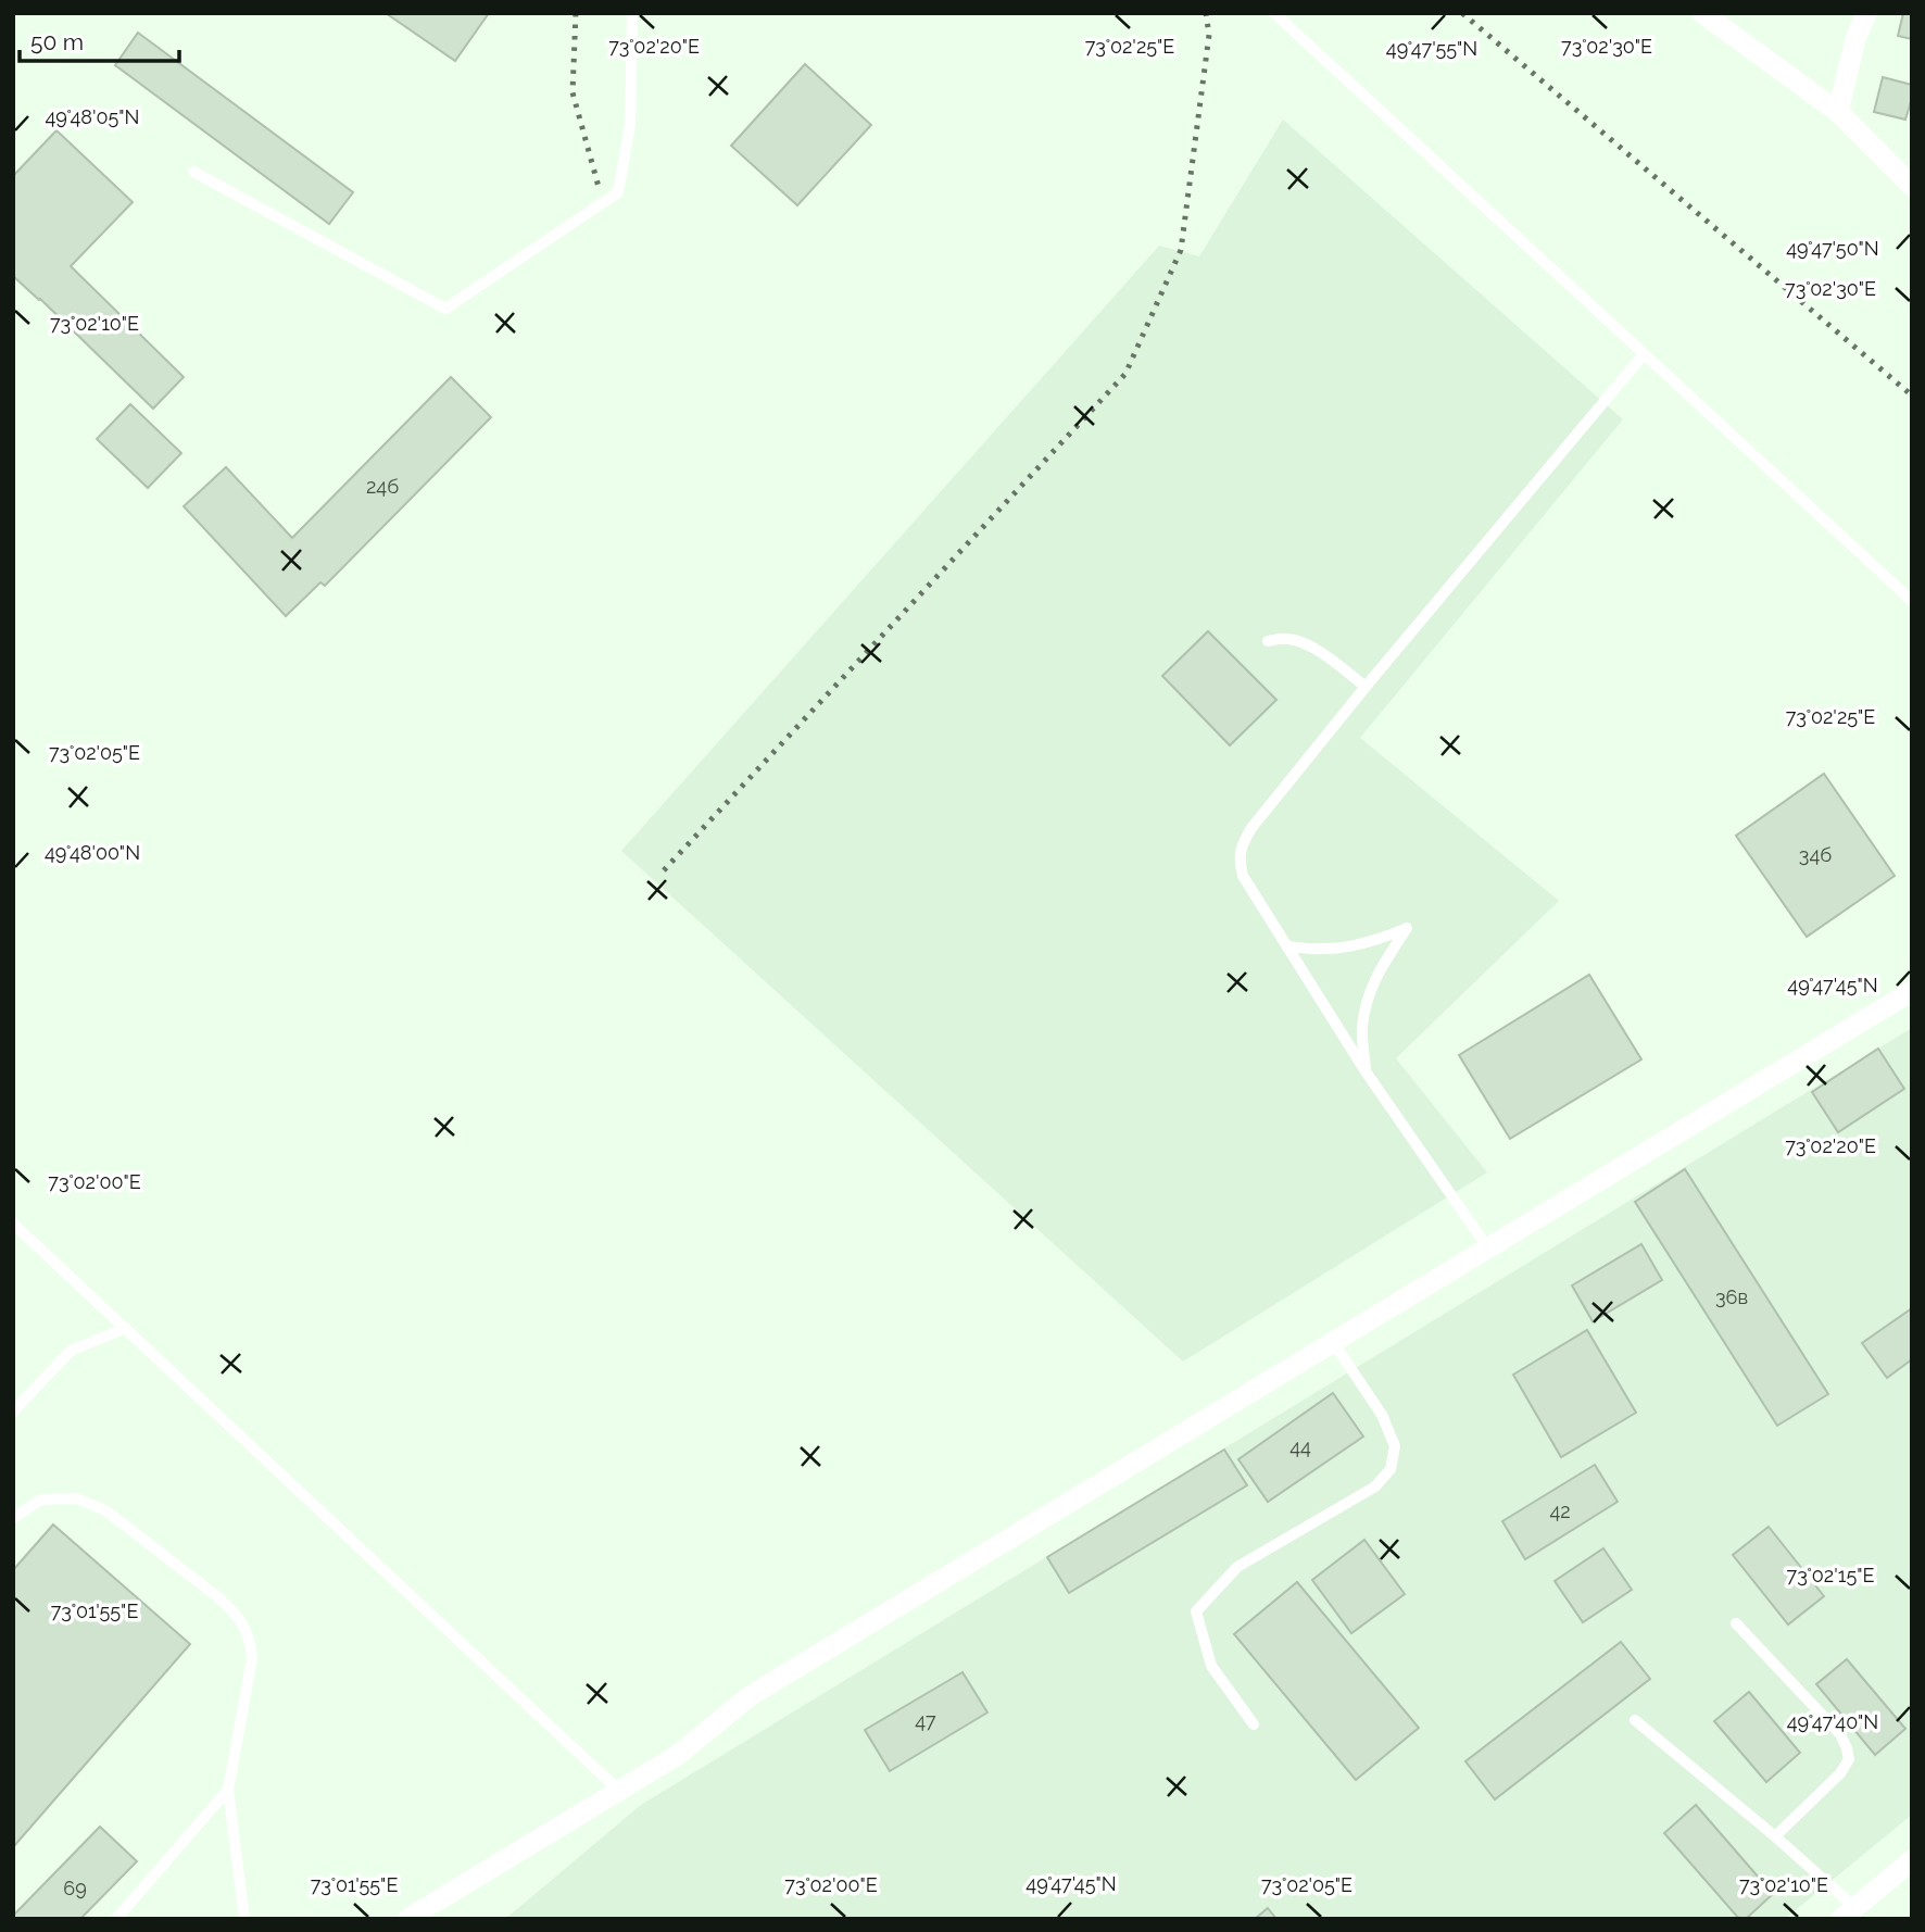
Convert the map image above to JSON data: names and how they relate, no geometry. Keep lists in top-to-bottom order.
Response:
{
  "house_numbers": [
    "24б",
    "34б",
    "36в",
    "44",
    "42",
    "47",
    "69"
  ],
  "scale_bar": "50 m",
  "coordinates": [
    "73°02'20\"E",
    "73°02'25\"E",
    "73°02'30\"E",
    "49°47'55\"N",
    "49°48'05\"N",
    "49°47'50\"N",
    "73°02'10\"E",
    "73°02'05\"E",
    "49°48'00\"N",
    "49°47'45\"N",
    "73°02'00\"E",
    "73°02'15\"E",
    "73°01'55\"E",
    "49°47'40\"N"
  ]
}
